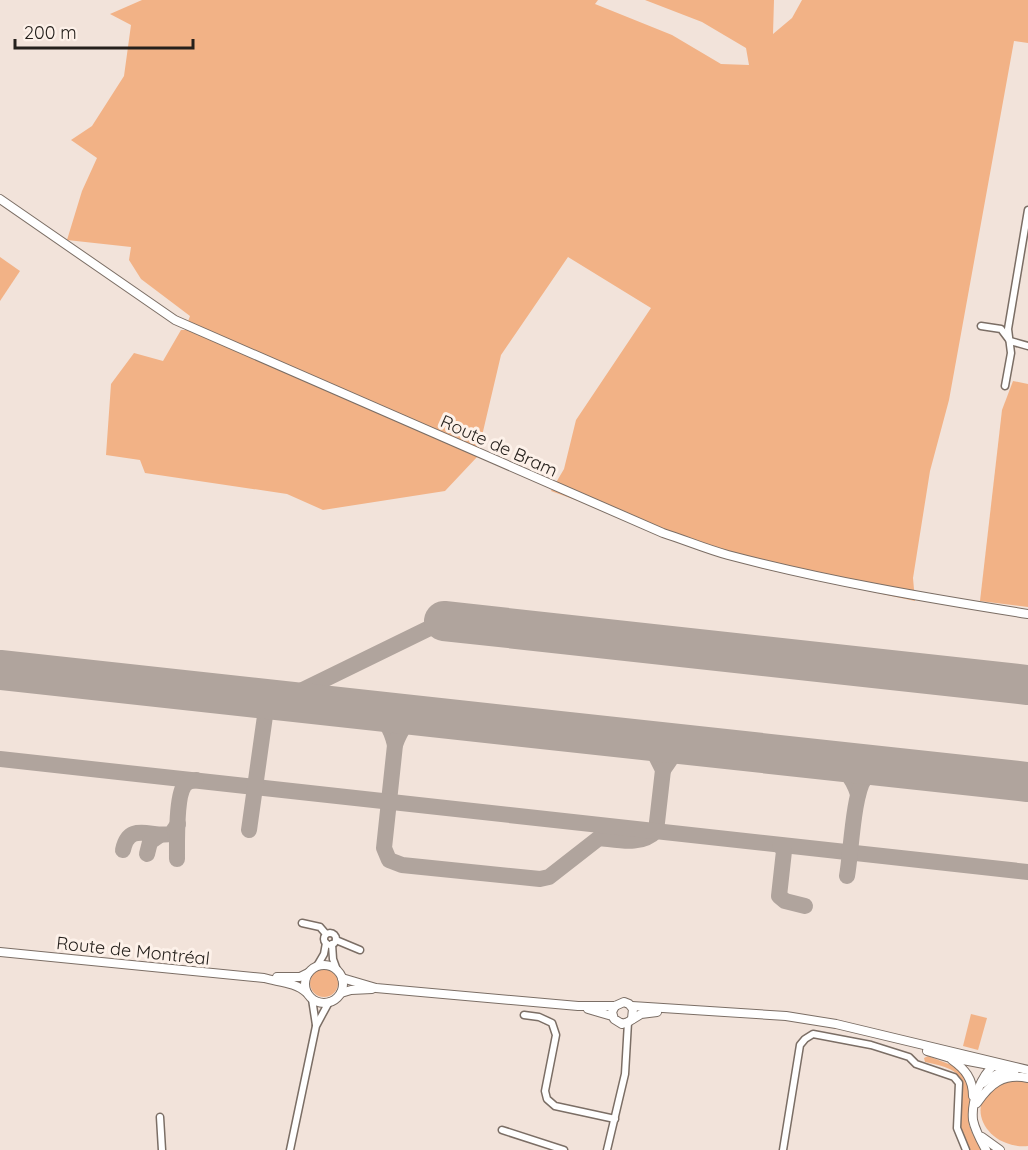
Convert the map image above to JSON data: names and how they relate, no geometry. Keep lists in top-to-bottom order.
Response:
{
  "streets": {
    "main road": ["Route de Bram", "Route de Montréal"]
  },
  "scale_bar": "200 m"
}
